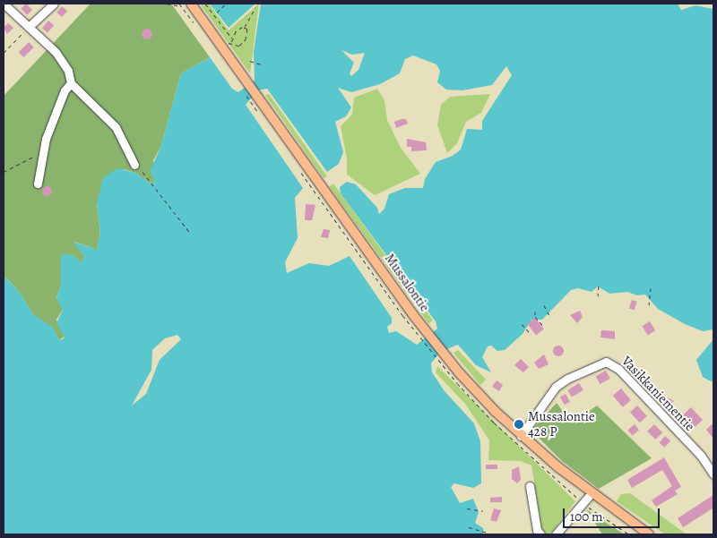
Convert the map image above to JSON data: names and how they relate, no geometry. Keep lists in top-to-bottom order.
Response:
{
  "streets": {
    "main road": ["Mussalontie"],
    "street": ["Vasikkaniementie"]
  },
  "crossings": [
    ["Mussalontie", "Vasikkaniementie"]
  ],
  "places": ["Mussalontie 428 P"],
  "scale_bar": "100 m"
}
